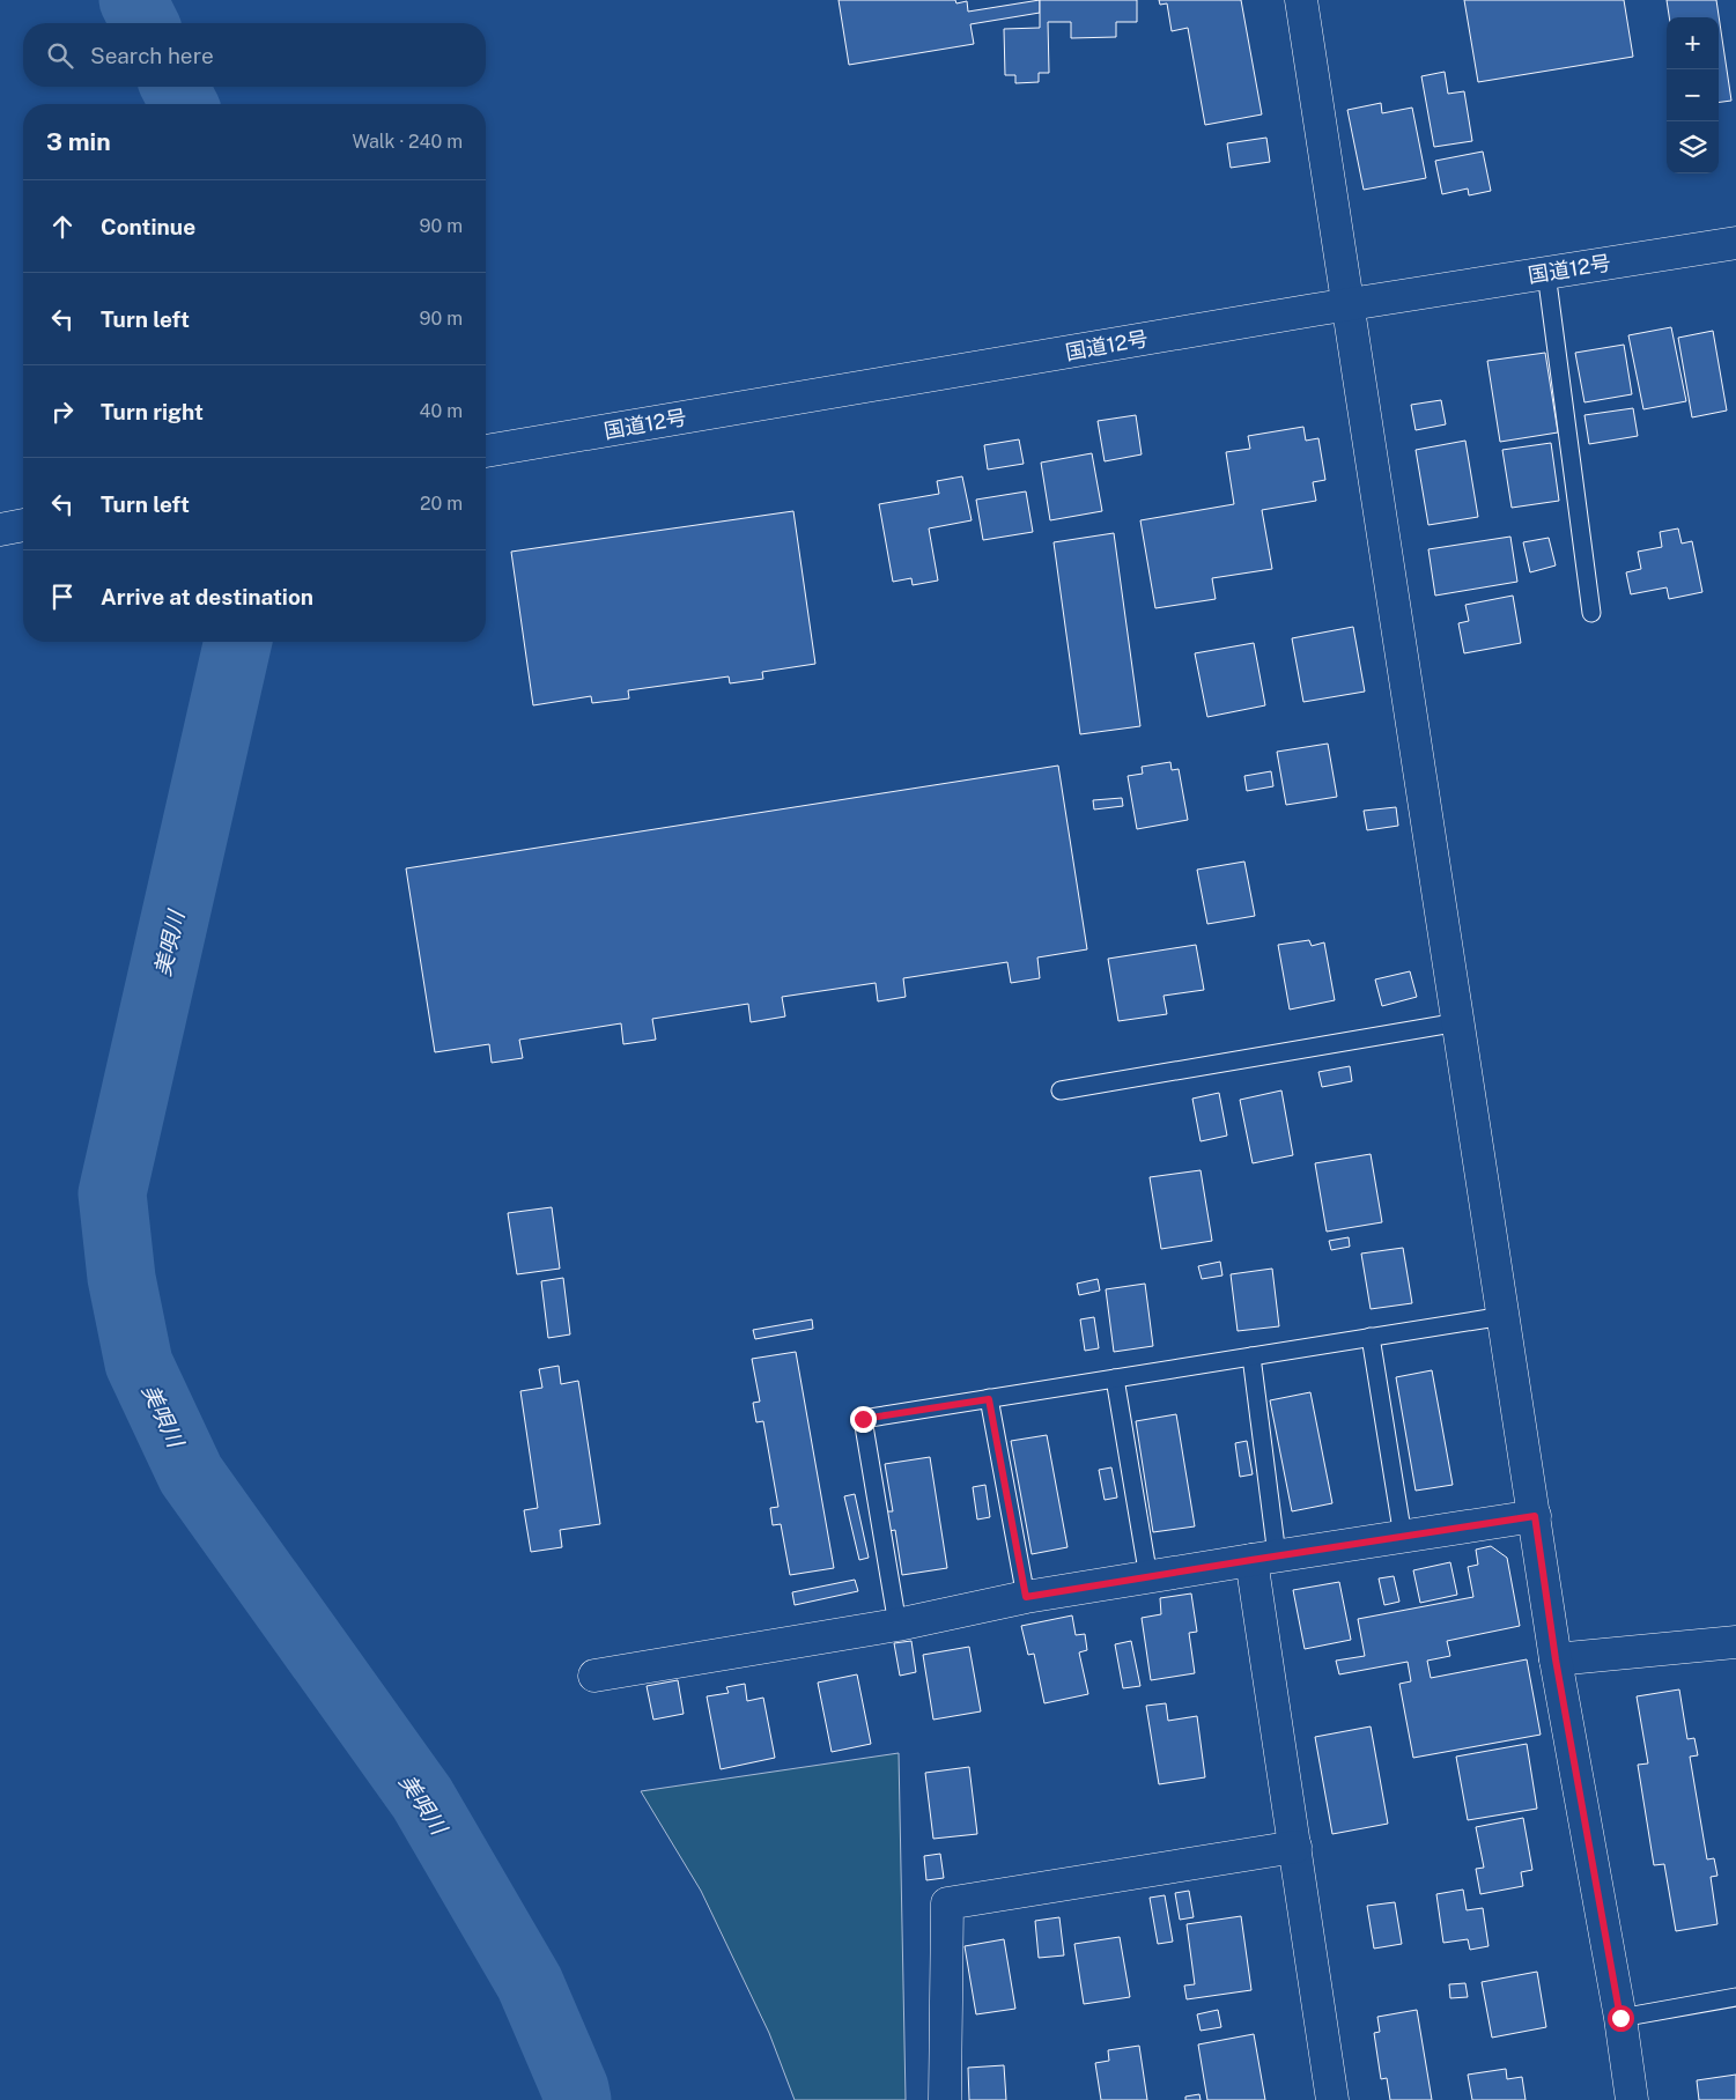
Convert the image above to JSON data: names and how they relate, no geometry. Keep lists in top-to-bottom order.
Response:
{
  "streets": {
    "main road": ["国道12号"]
  },
  "water": ["美唄川"],
  "page": {
    "map_buttons": ["+", "−"],
    "search": "Search here",
    "heading": ["3 min", "Walk · 240 m"],
    "list": [
      ["Continue", "90 m"],
      ["Turn left", "90 m"],
      ["Turn right", "40 m"],
      ["Turn left", "20 m"],
      "Arrive at destination"
    ]
  }
}
